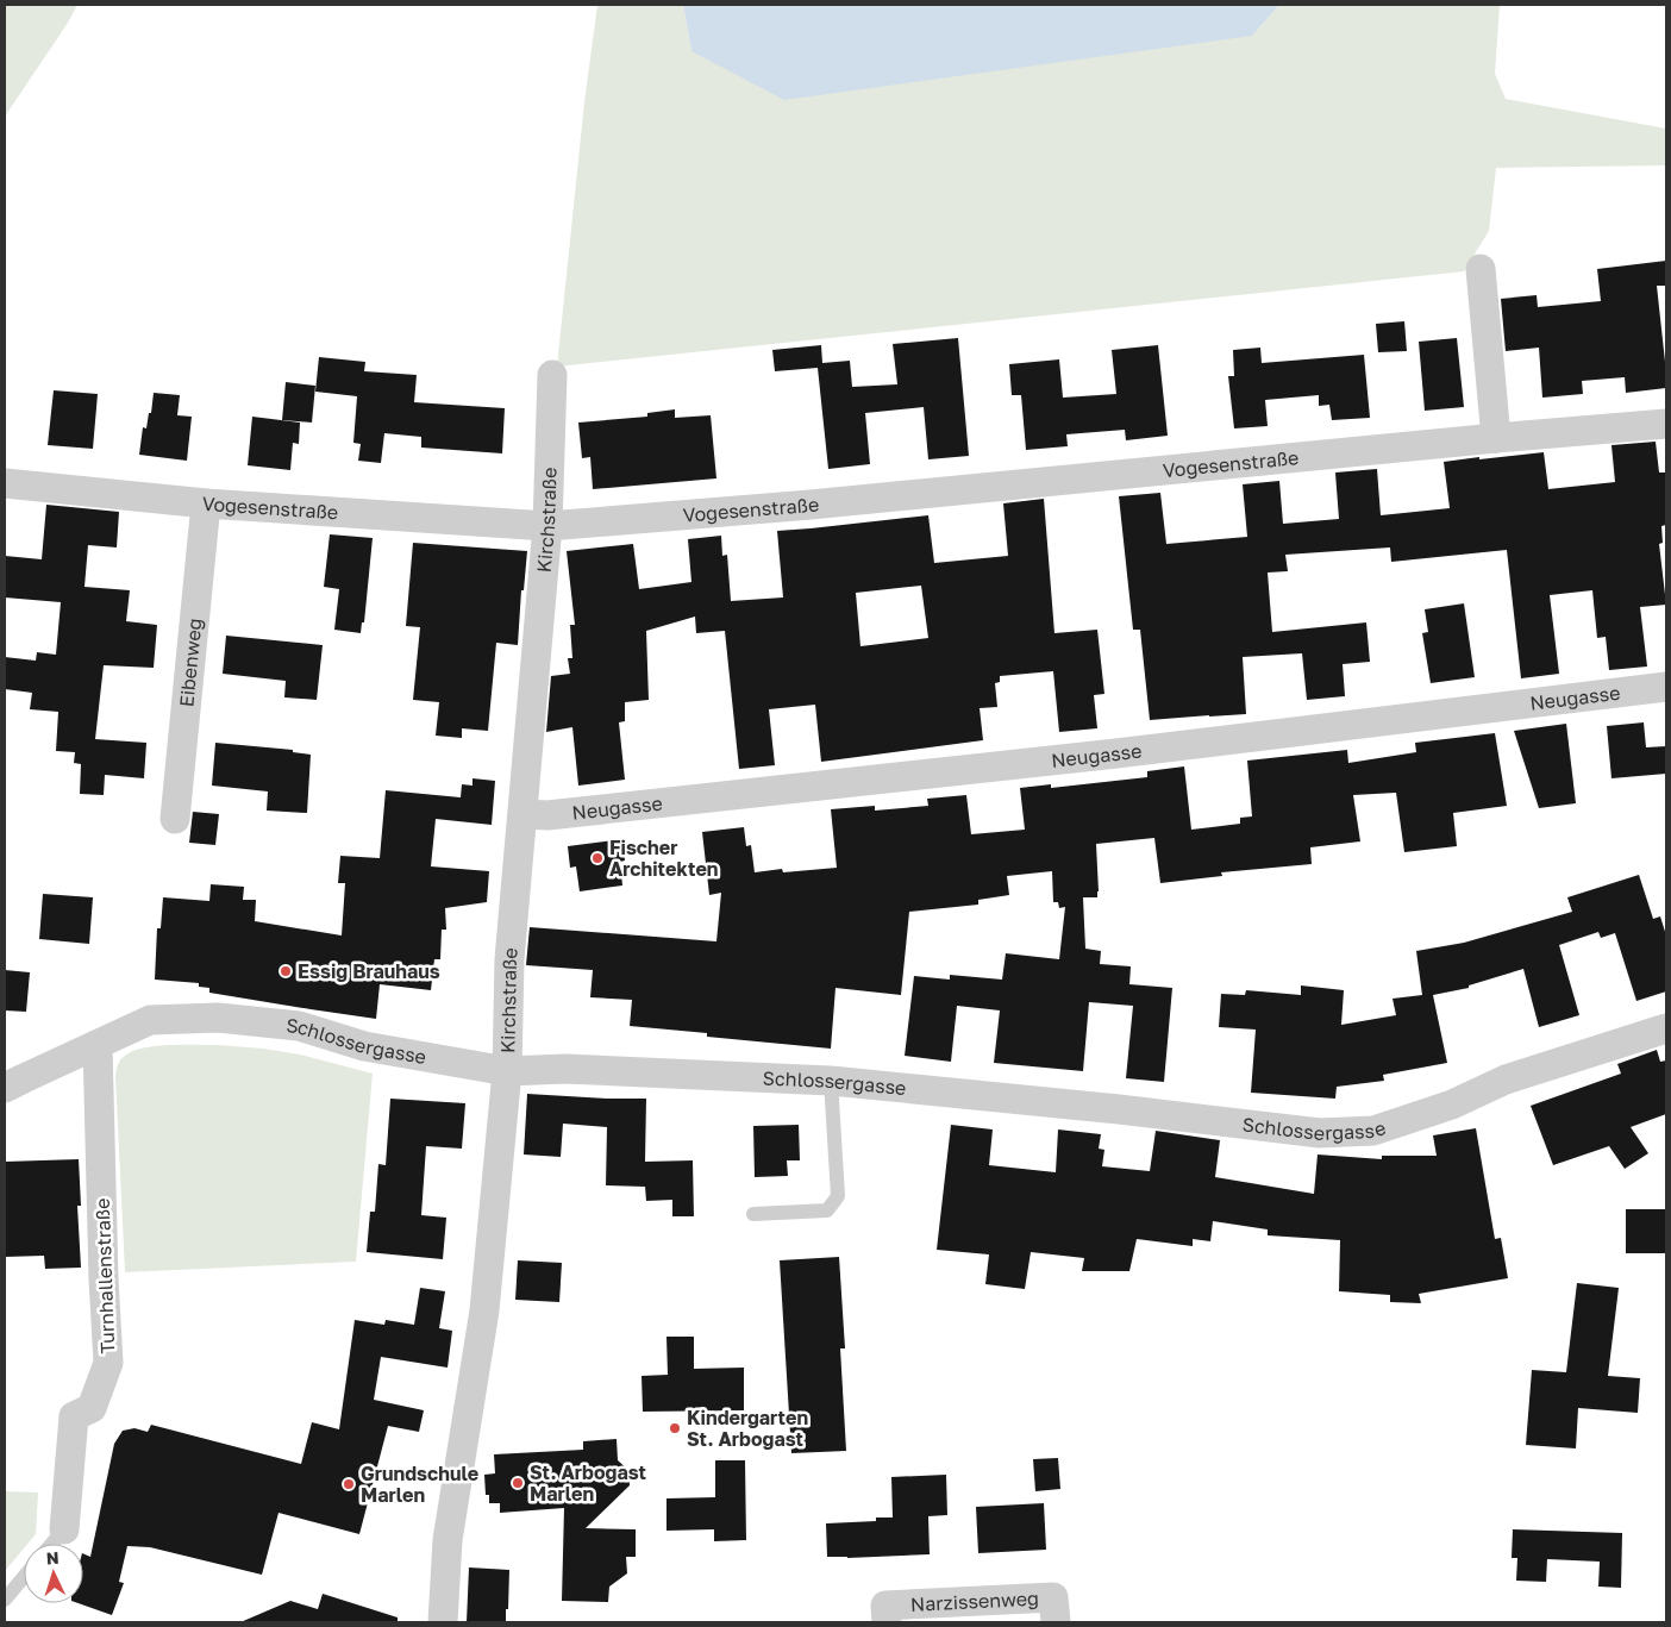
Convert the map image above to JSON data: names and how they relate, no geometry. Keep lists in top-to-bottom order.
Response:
{
  "streets": {
    "street": [
      "Vogesenstraße",
      "Kirchstraße",
      "Eibenweg",
      "Neugasse",
      "Schlossergasse",
      "Turnhallenstraße",
      "Narzissenweg"
    ]
  },
  "crossings": [
    ["Vogesenstraße", "Kirchstraße"],
    ["Vogesenstraße", "Eibenweg"],
    ["Kirchstraße", "Neugasse"],
    ["Kirchstraße", "Schlossergasse"],
    ["Schlossergasse", "Turnhallenstraße"]
  ],
  "places": [
    "Fischer Architekten",
    "Essig Brauhaus",
    "Kindergarten St. Arbogast",
    "St. Arbogast Marlen",
    "Grundschule Marlen"
  ],
  "north": "top"
}
